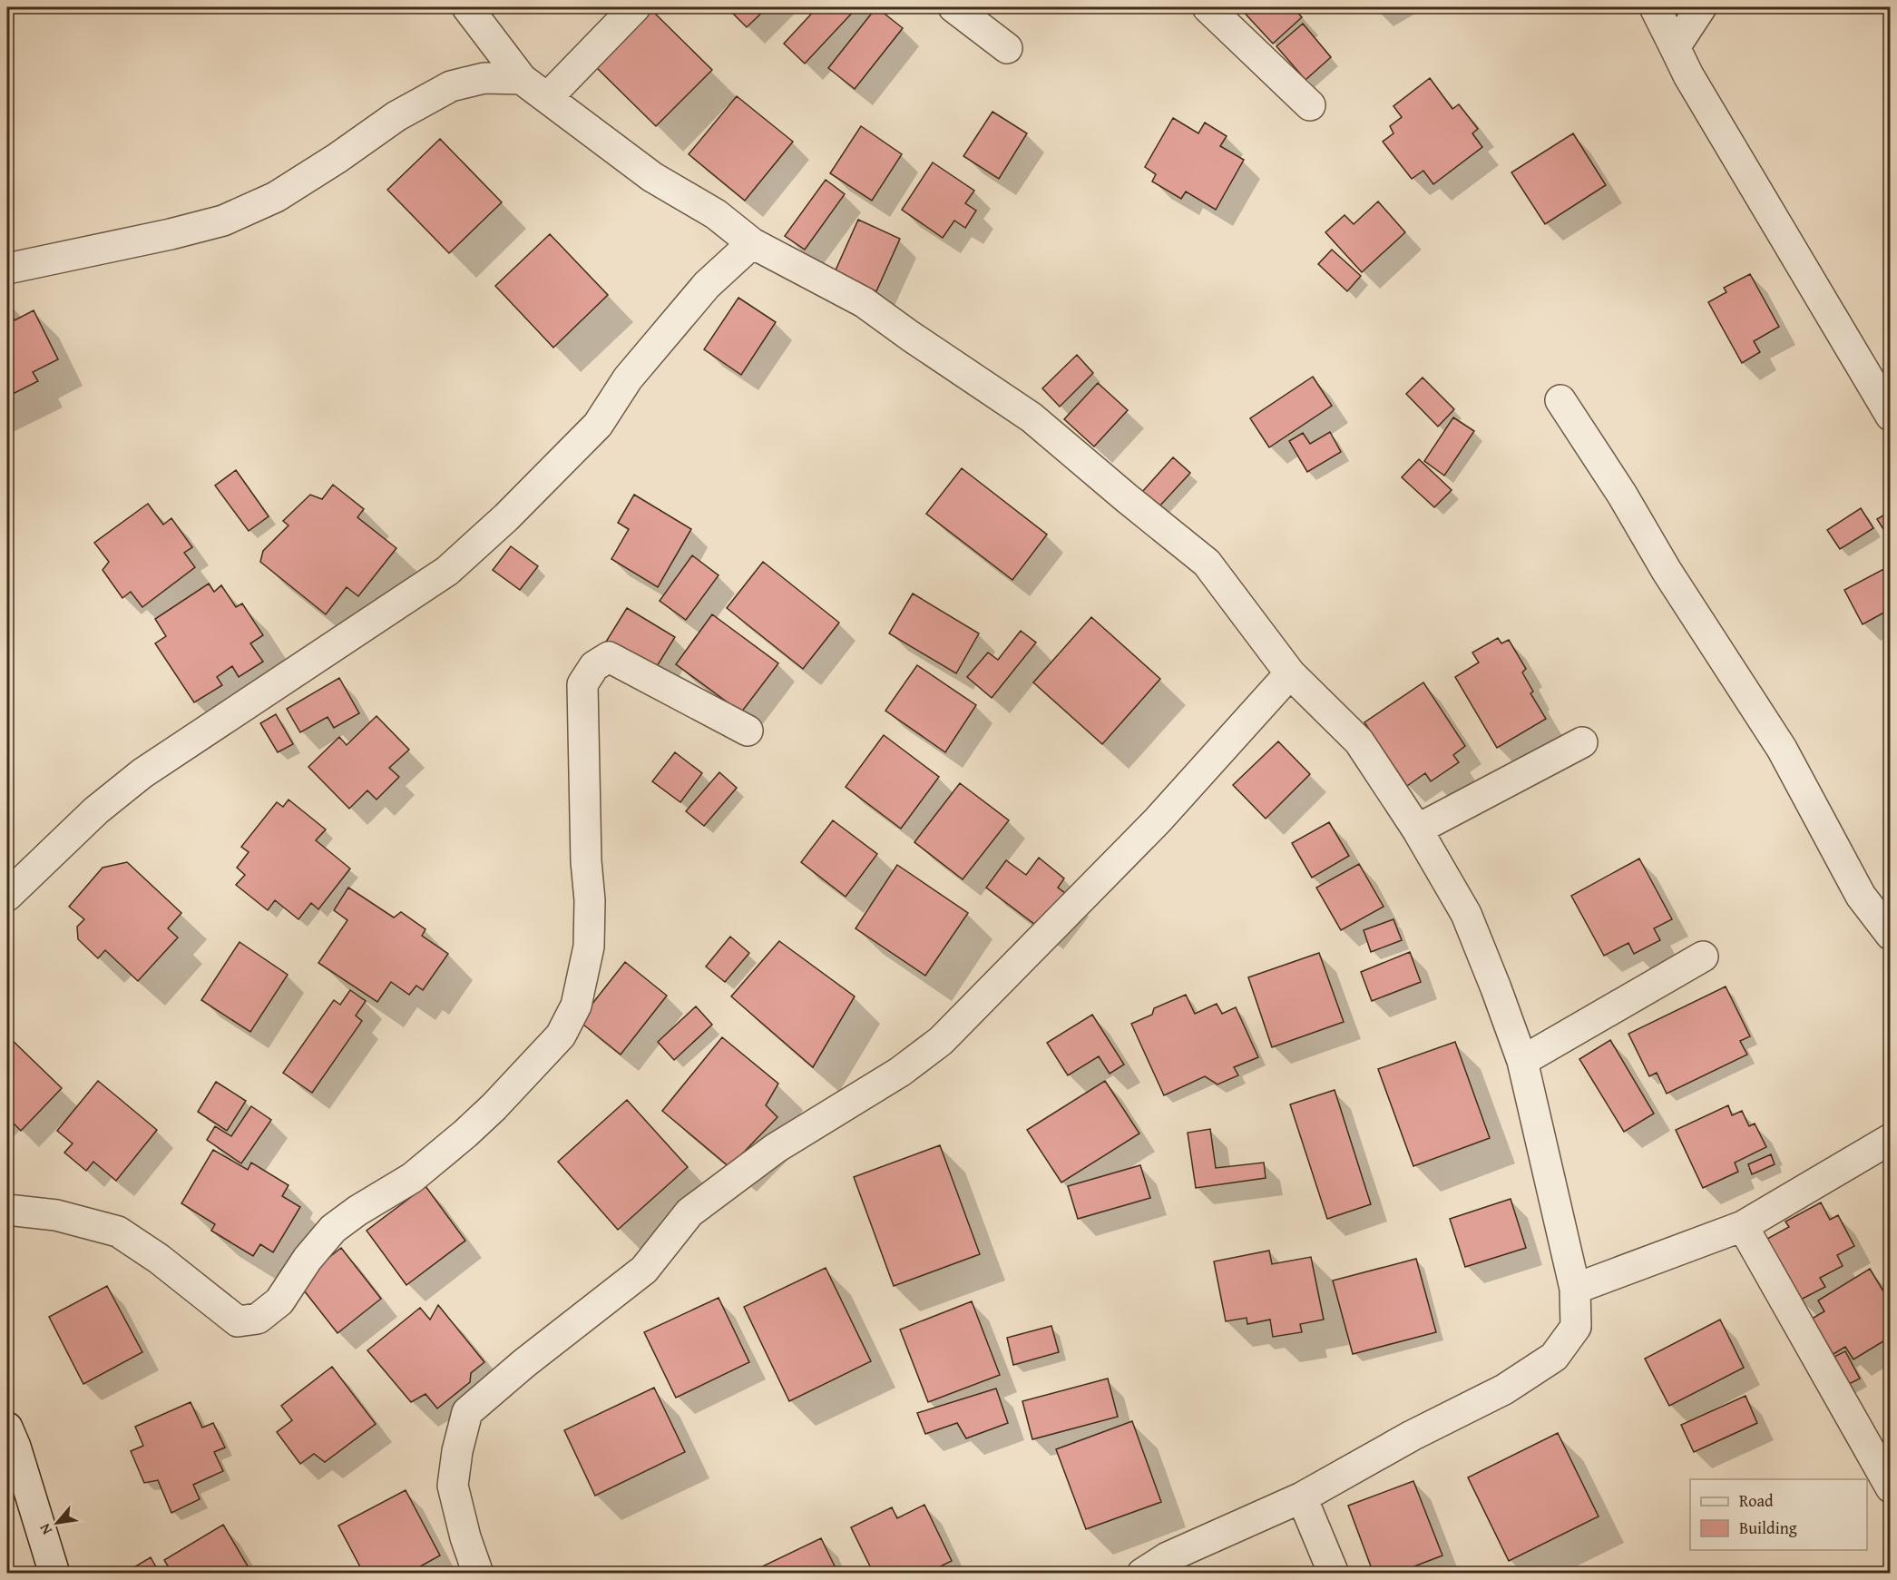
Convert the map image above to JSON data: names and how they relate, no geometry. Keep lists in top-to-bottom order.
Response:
{
  "legend": ["Road", "Building"],
  "north": "bottom left"
}
